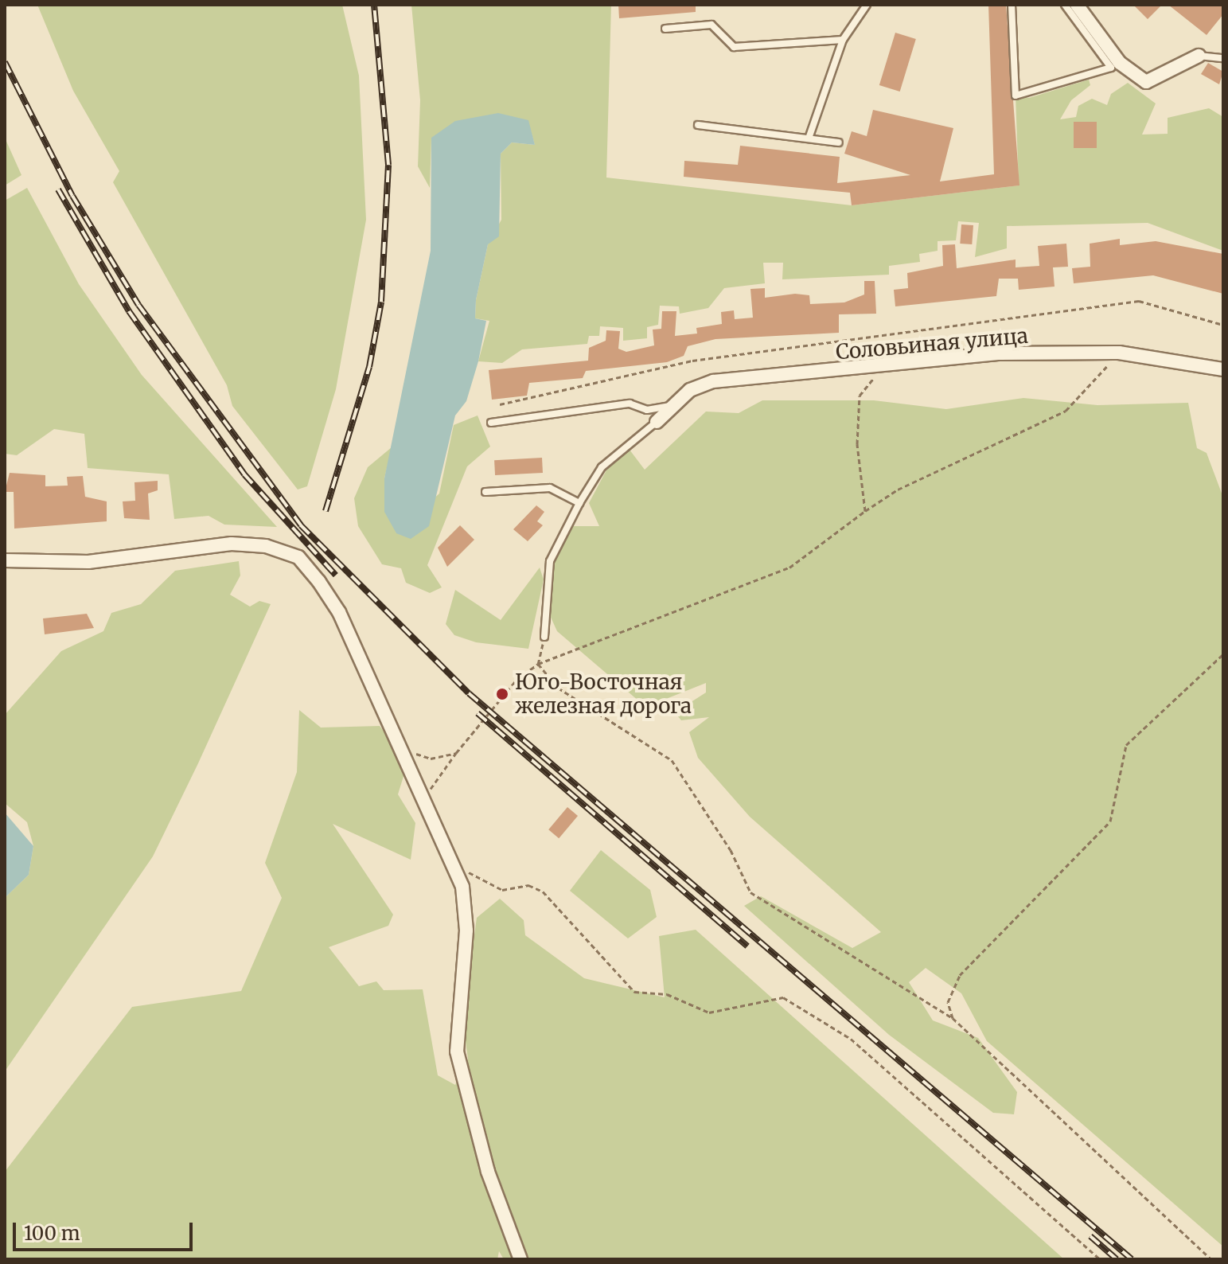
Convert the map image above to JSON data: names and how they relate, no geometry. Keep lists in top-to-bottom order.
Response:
{
  "streets": {
    "street": ["Соловьиная улица"]
  },
  "places": ["Юго-Восточная железная дорога"],
  "scale_bar": "100 m"
}
